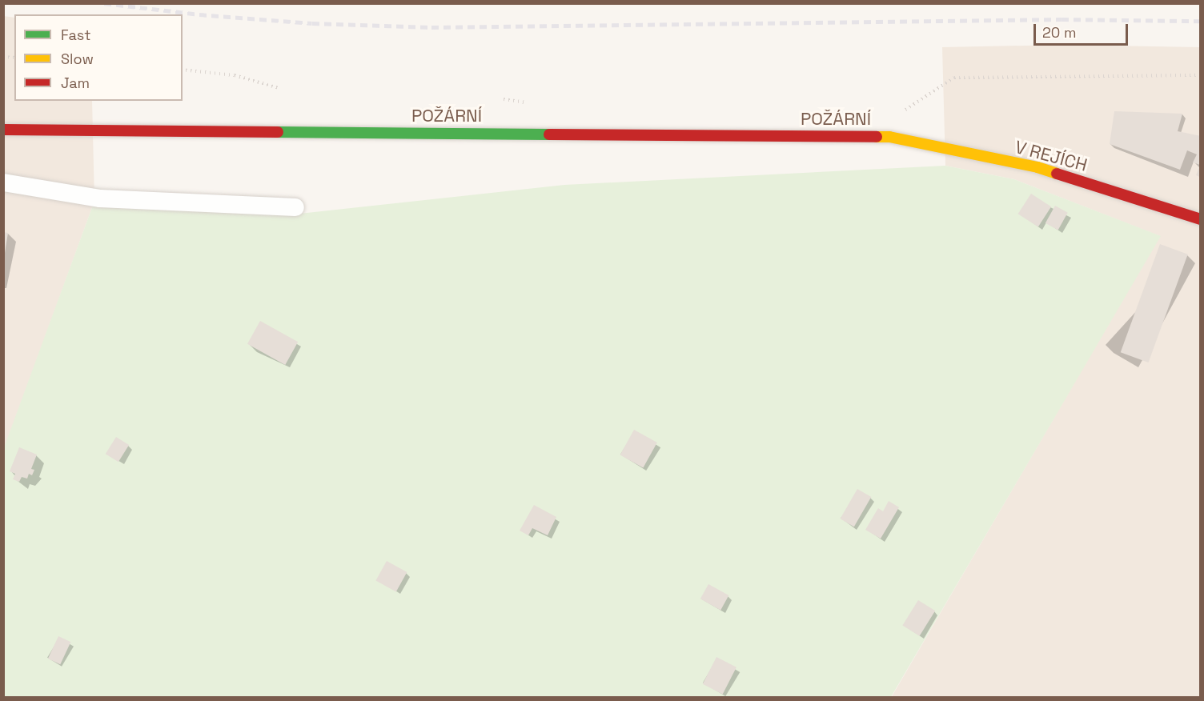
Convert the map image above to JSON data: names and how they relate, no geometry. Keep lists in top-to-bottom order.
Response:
{
  "streets": {
    "street": ["POŽÁRNÍ", "V REJÍCH"]
  },
  "crossings": [
    ["POŽÁRNÍ", "V REJÍCH"]
  ],
  "legend": ["Fast", "Slow", "Jam"],
  "scale_bar": "20 m"
}
